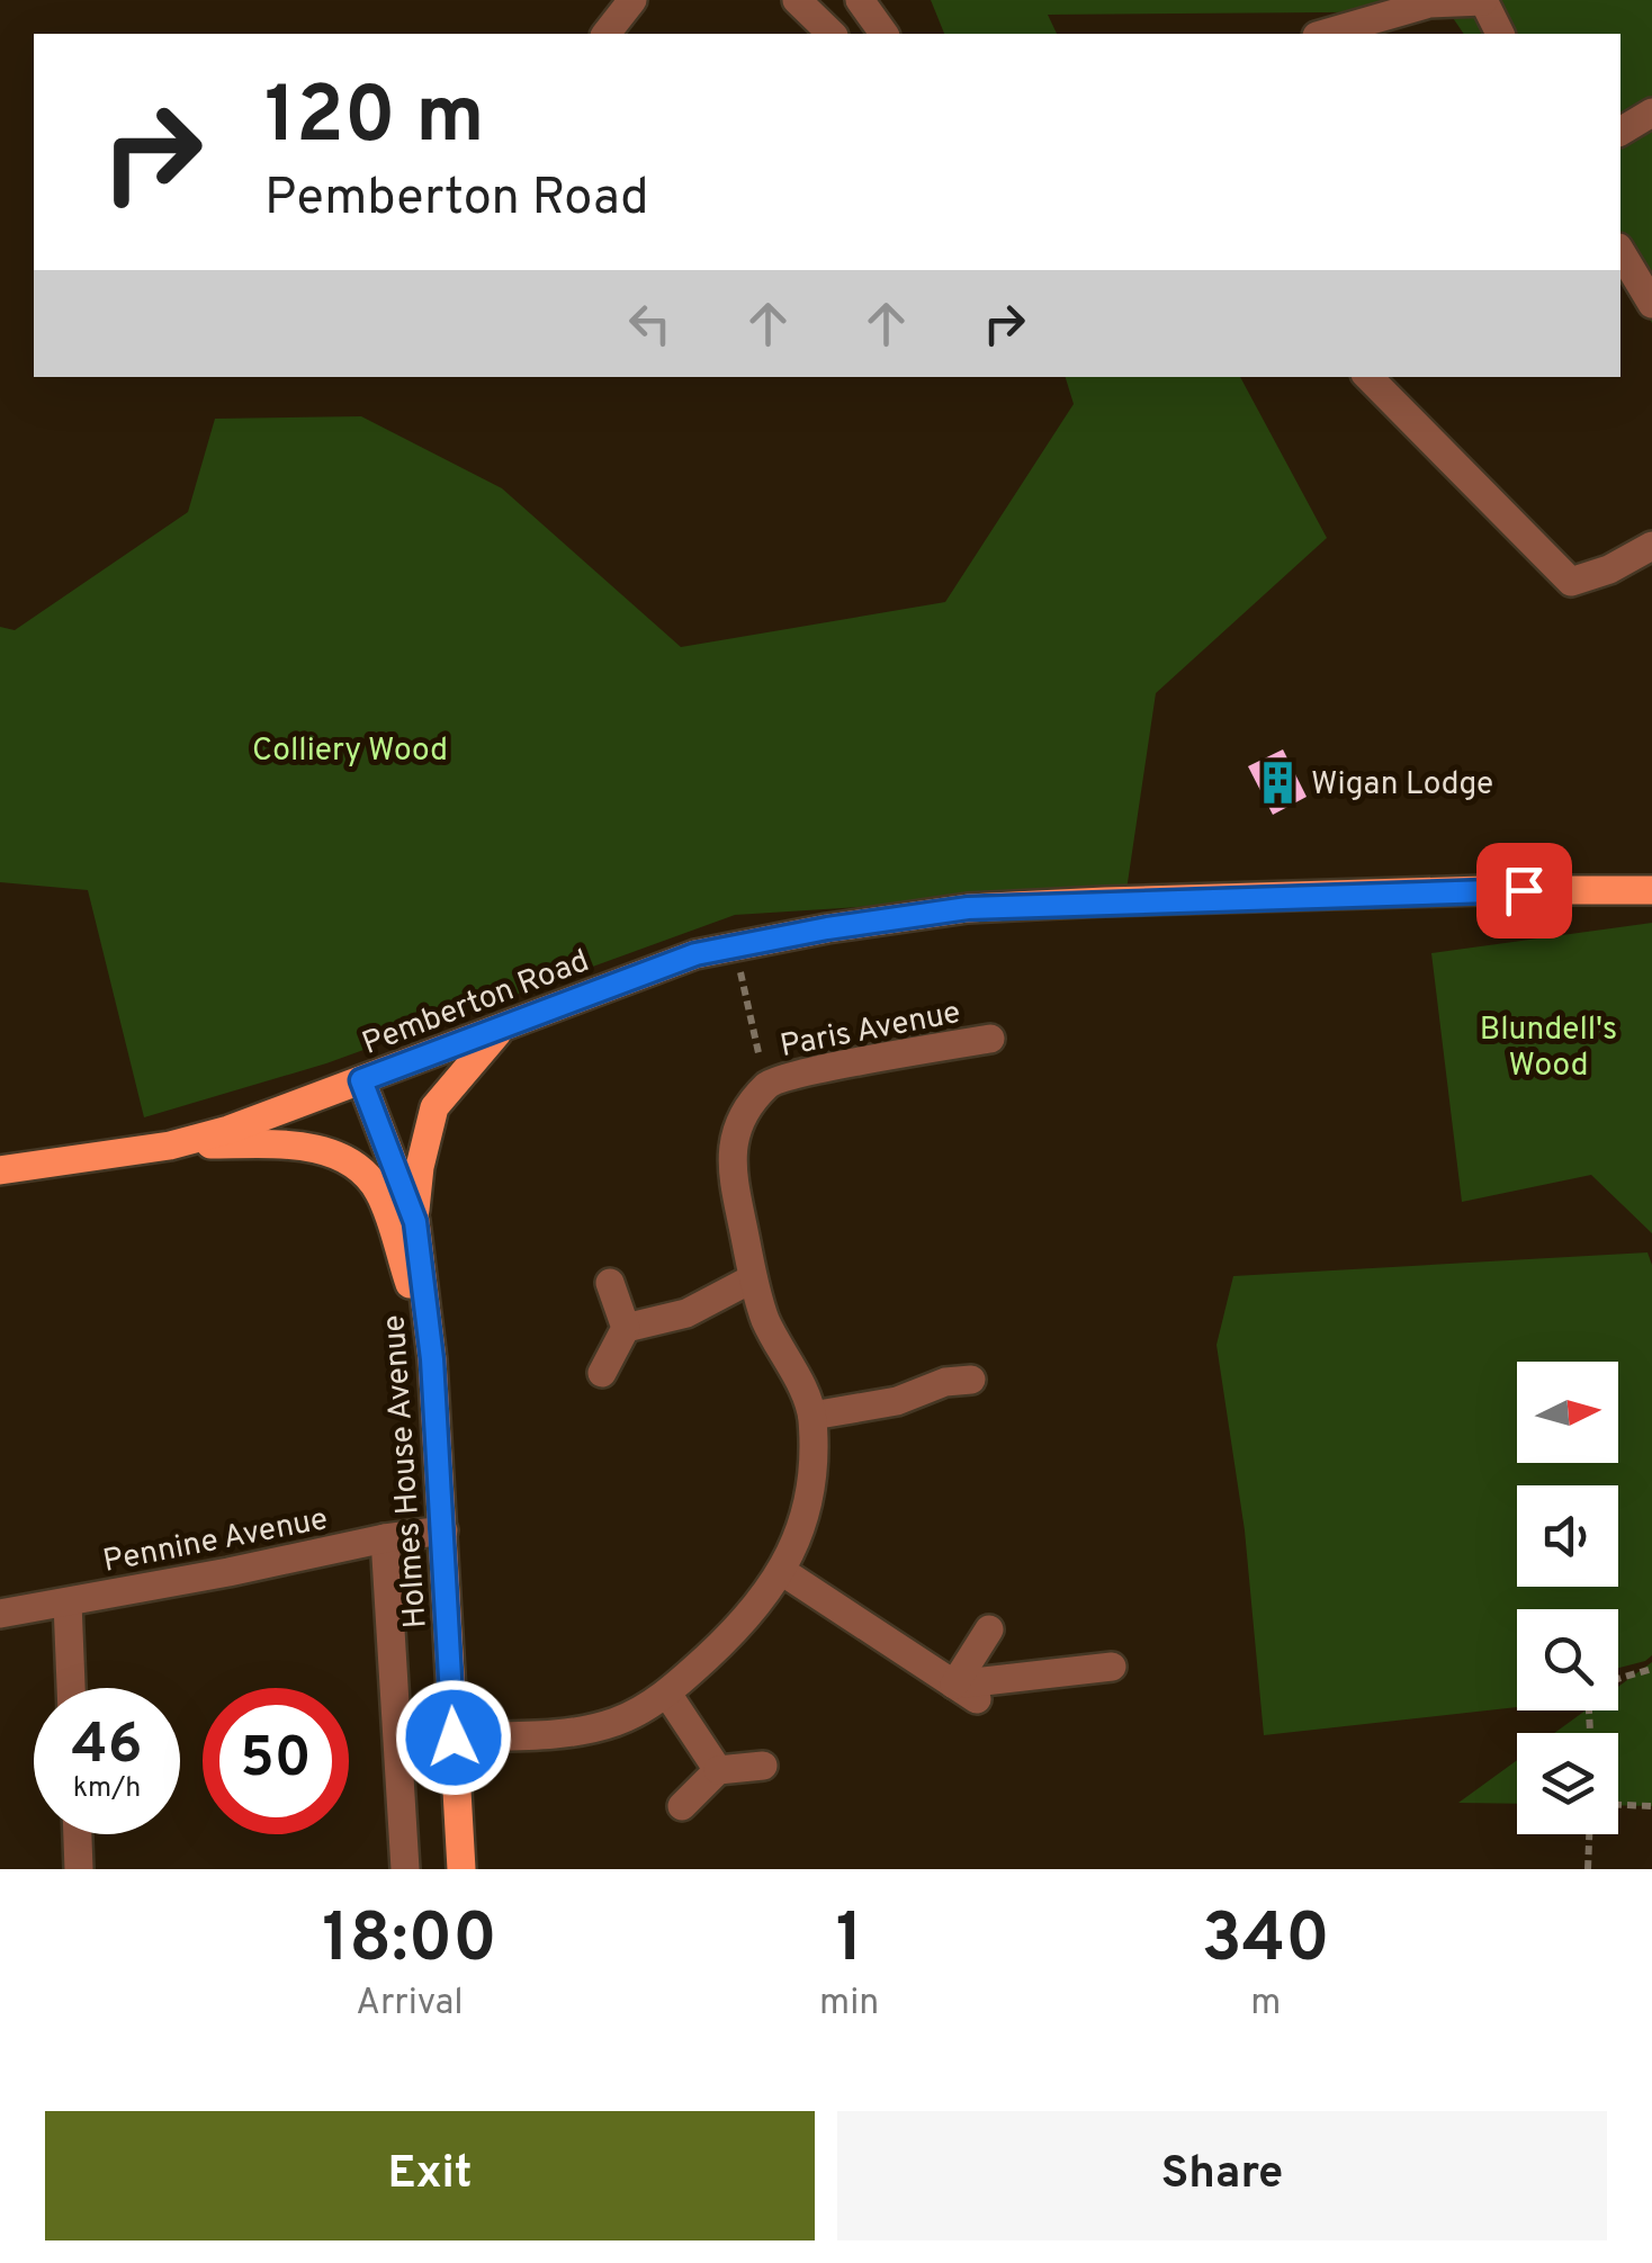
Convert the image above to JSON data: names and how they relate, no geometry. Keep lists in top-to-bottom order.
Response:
{
  "streets": {
    "main road": ["Pemberton Road", "Holmes House Avenue"],
    "street": ["Paris Avenue", "Pennine Avenue"]
  },
  "crossings": [
    ["Pemberton Road", "Holmes House Avenue"],
    ["Paris Avenue", "Holmes House Avenue"],
    ["Holmes House Avenue", "Pennine Avenue"]
  ],
  "parks": ["Colliery Wood", "Blundell's Wood"],
  "places": {
    "building": ["Wigan Lodge"]
  },
  "north": "right",
  "page": {
    "turn": ["120 m", "Pemberton Road"],
    "speed": "46 km/h",
    "limit": "50",
    "eta": [
      "18:00",
      "Arrival",
      "1",
      "min",
      "340",
      "m"
    ],
    "buttons": ["Exit", "Share"]
  }
}
